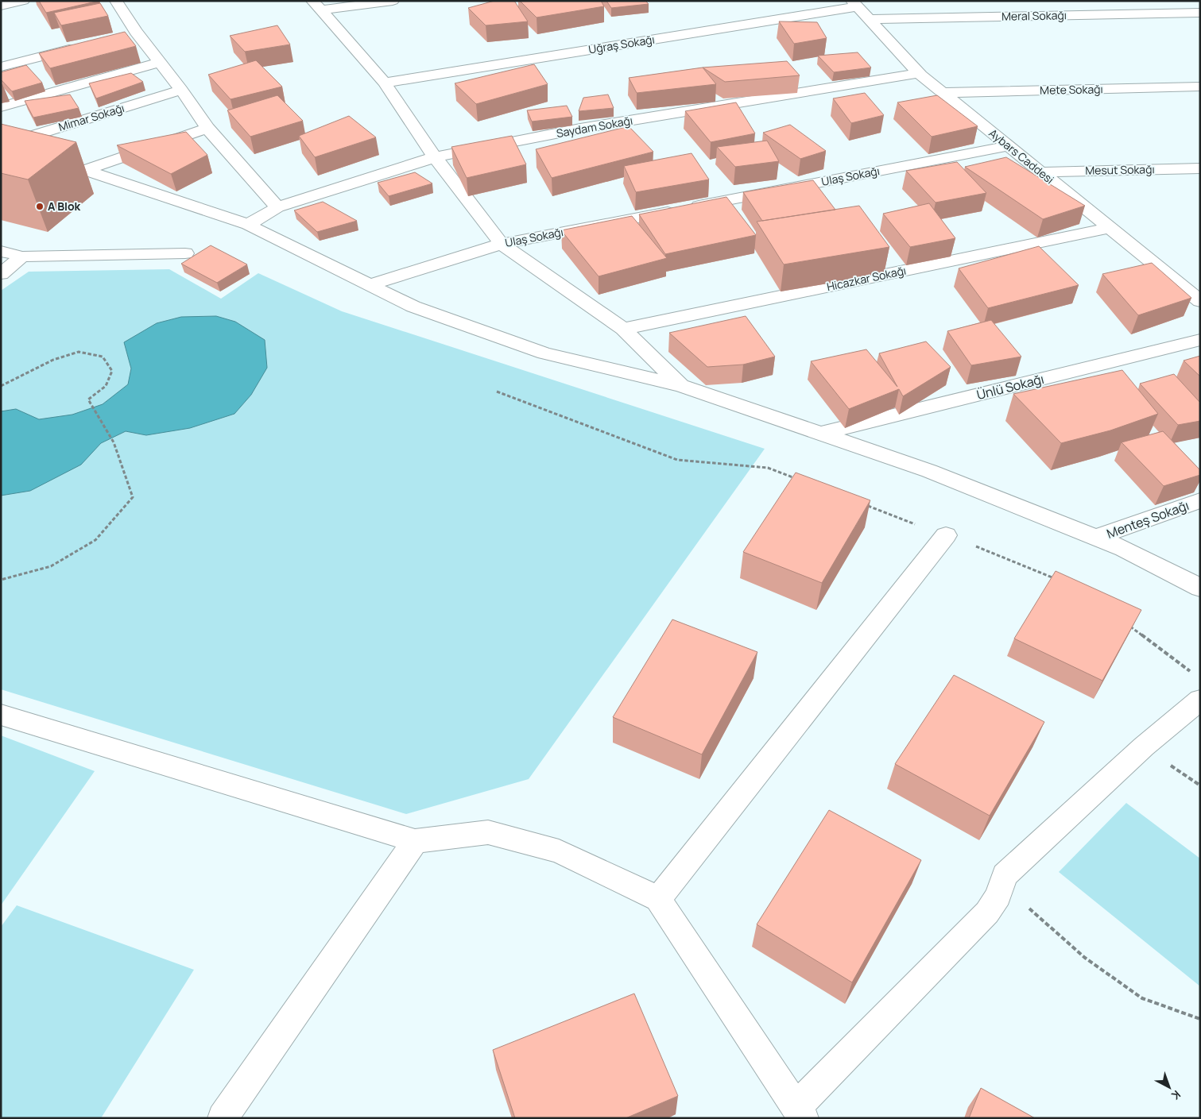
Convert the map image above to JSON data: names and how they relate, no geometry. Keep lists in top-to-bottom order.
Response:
{
  "streets": {
    "street": [
      "Meral Sokağı",
      "Uğraş Sokağı",
      "Mete Sokağı",
      "Mimar Sokağı",
      "Saydam Sokağı",
      "Aybars Caddesi",
      "Mesut Sokağı",
      "Ulaş Sokağı",
      "Hicazkar Sokağı",
      "Ünlü Sokağı",
      "Menteş Sokağı"
    ]
  },
  "crossings": [
    ["Meral Sokağı", "Aybars Caddesi"],
    ["Uğraş Sokağı", "Aybars Caddesi"],
    ["Mete Sokağı", "Aybars Caddesi"],
    ["Saydam Sokağı", "Aybars Caddesi"],
    ["Aybars Caddesi", "Mesut Sokağı"],
    ["Aybars Caddesi", "Ulaş Sokağı"],
    ["Aybars Caddesi", "Hicazkar Sokağı"]
  ],
  "places": ["A Blok"],
  "north": "bottom right"
}
